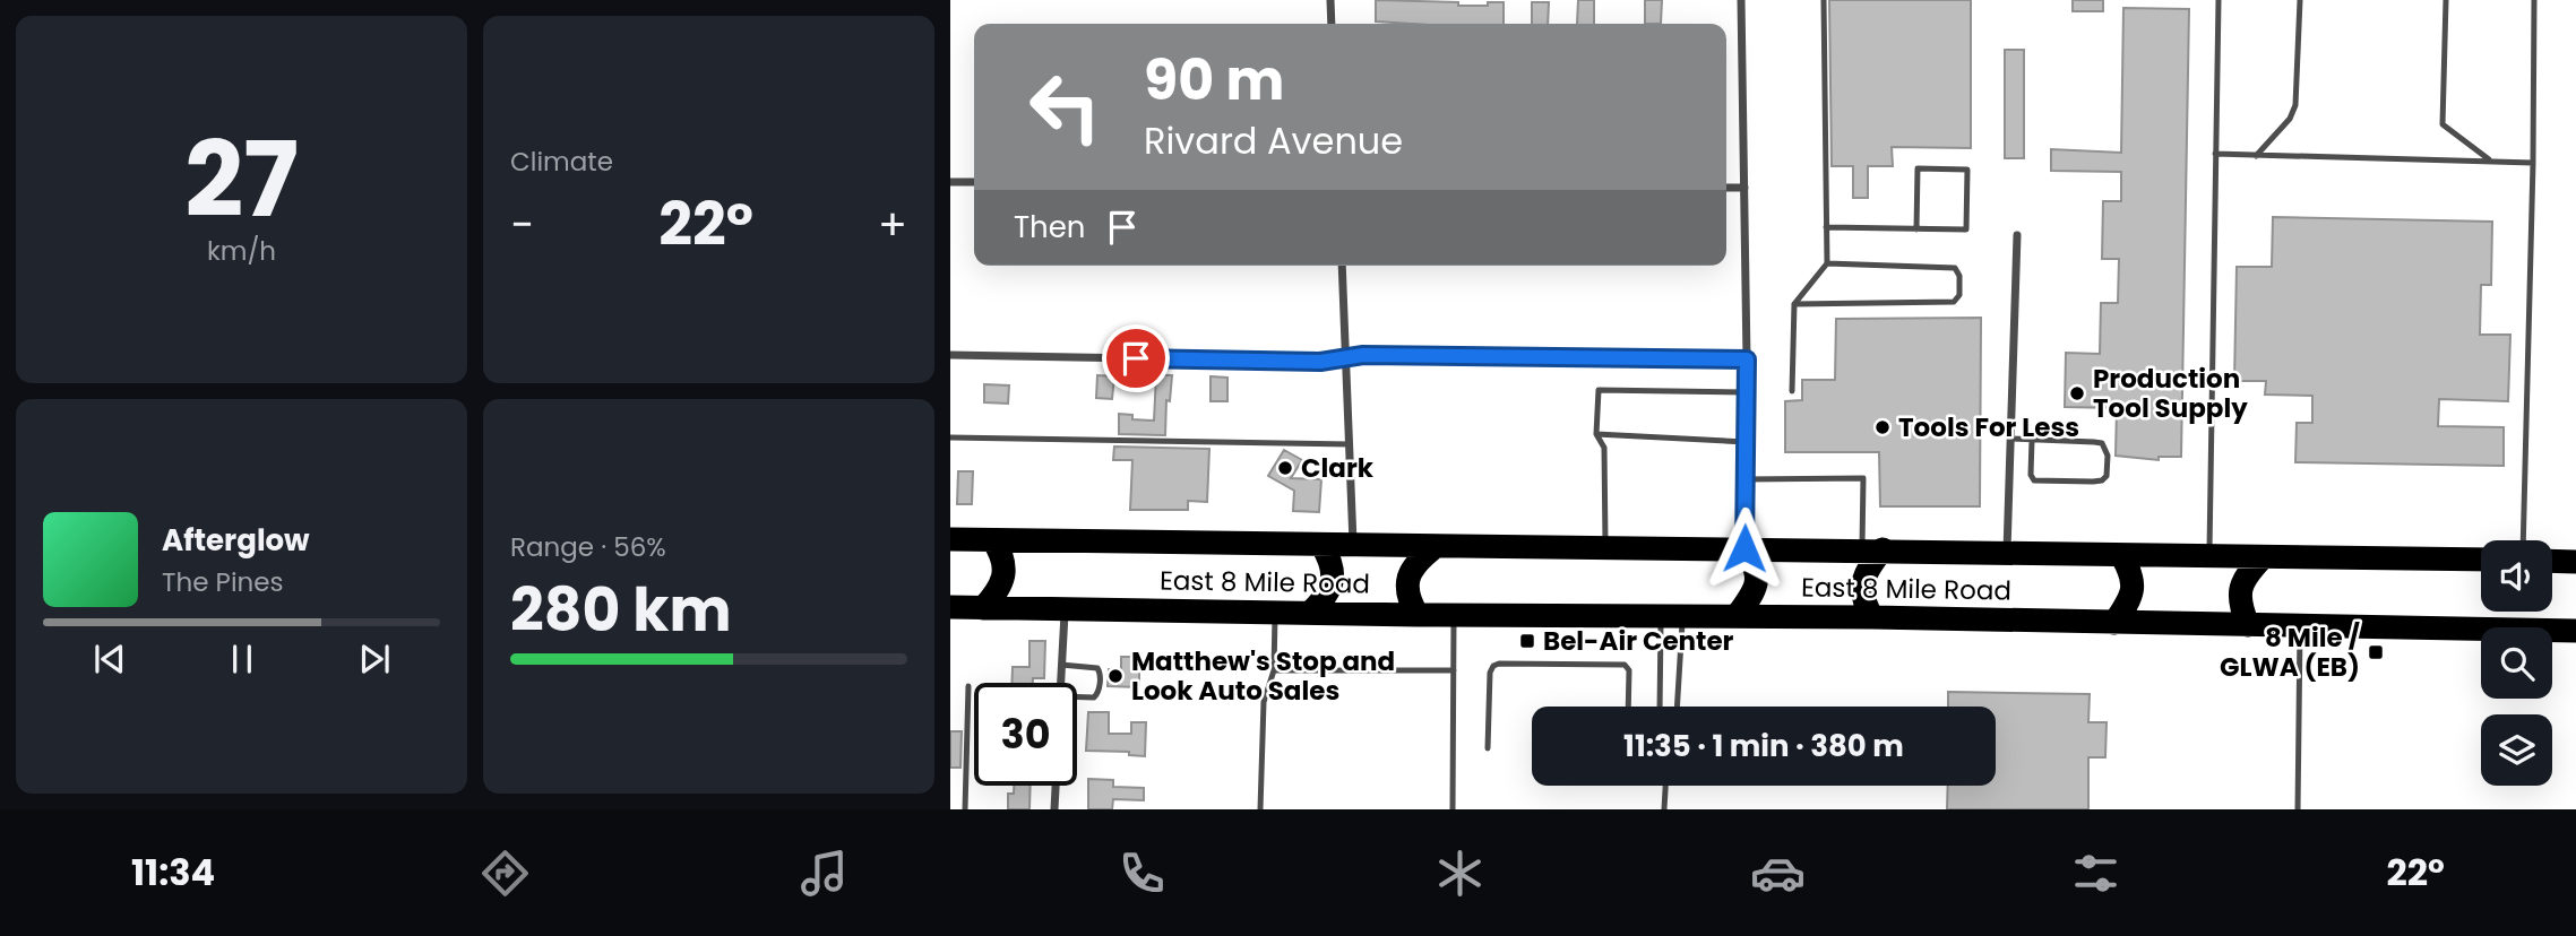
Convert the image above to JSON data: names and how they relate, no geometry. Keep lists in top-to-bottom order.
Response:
{
  "streets": {
    "highway": ["East 8 Mile Road"]
  },
  "places": {
    "other": [
      "Production Tool Supply",
      "Tools For Less",
      "Clark",
      "Matthew's Stop and Look Auto Sales"
    ],
    "transit": ["Bel-Air Center", "8 Mile / GLWA (EB)"]
  },
  "page": {
    "tile": [
      ["27", "km/h"],
      "Climate",
      ["Range · 56%", "280 km"]
    ],
    "turn": ["90 m", "Rivard Avenue"],
    "then": "Then",
    "heat": ["−", "22°", "+"],
    "song": ["Afterglow", "The Pines"],
    "limit": "30",
    "trip": "11:35 · 1 min · 380 m",
    "tabs": ["11:34", "22°"]
  }
}
